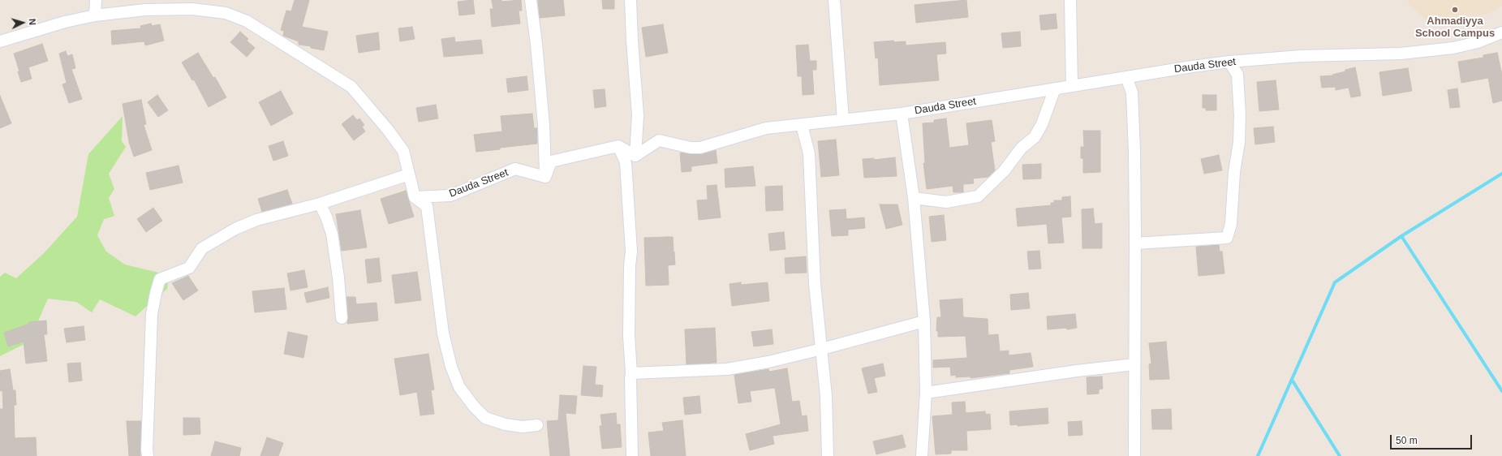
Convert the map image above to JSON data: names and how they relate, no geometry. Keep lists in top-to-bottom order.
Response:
{
  "streets": {
    "street": ["Dauda Street"]
  },
  "places": ["Ahmadiyya School Campus"],
  "scale_bar": "50 m",
  "north": "right"
}
